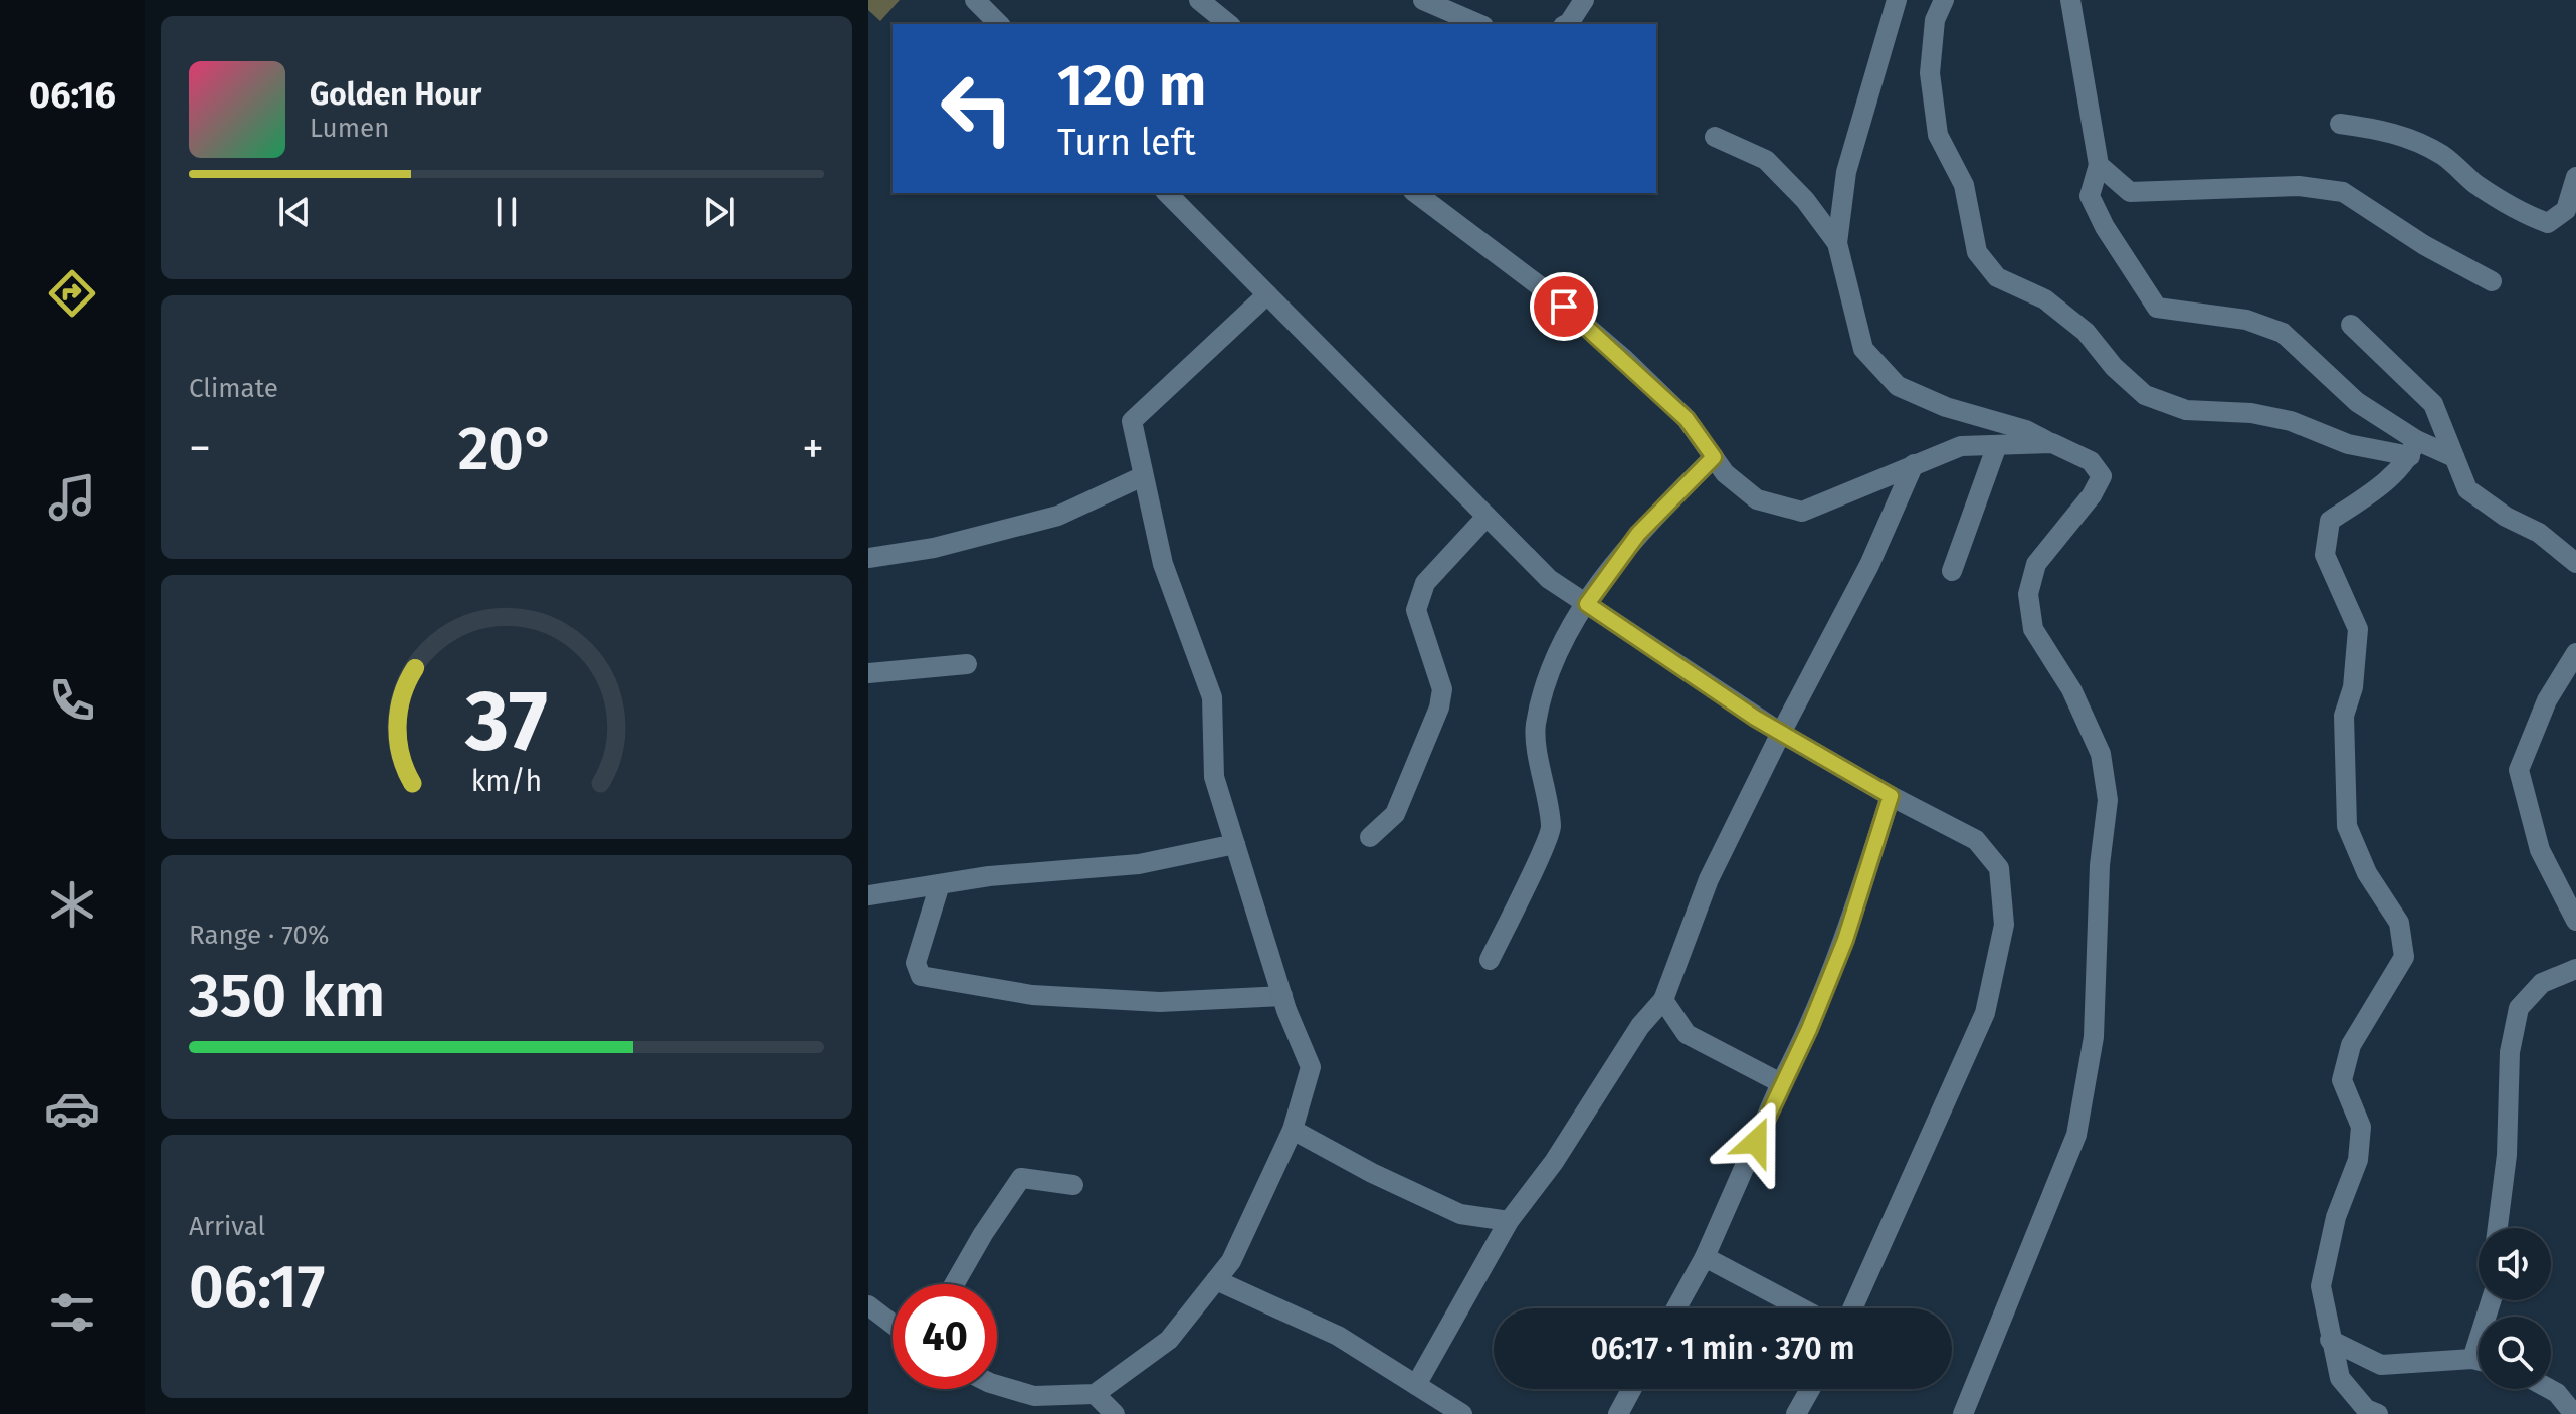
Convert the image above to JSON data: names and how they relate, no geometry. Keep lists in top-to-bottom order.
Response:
{
  "page": {
    "tabs": "06:16",
    "turn": ["120 m", "Turn left"],
    "song": ["Golden Hour", "Lumen"],
    "tile": [
      "Climate",
      ["Range · 70%", "350 km"],
      ["Arrival", "06:17"]
    ],
    "heat": ["−", "20°", "+"],
    "limit": "40",
    "trip": "06:17 · 1 min · 370 m",
    "gauge": ["37", "km/h"]
  }
}
